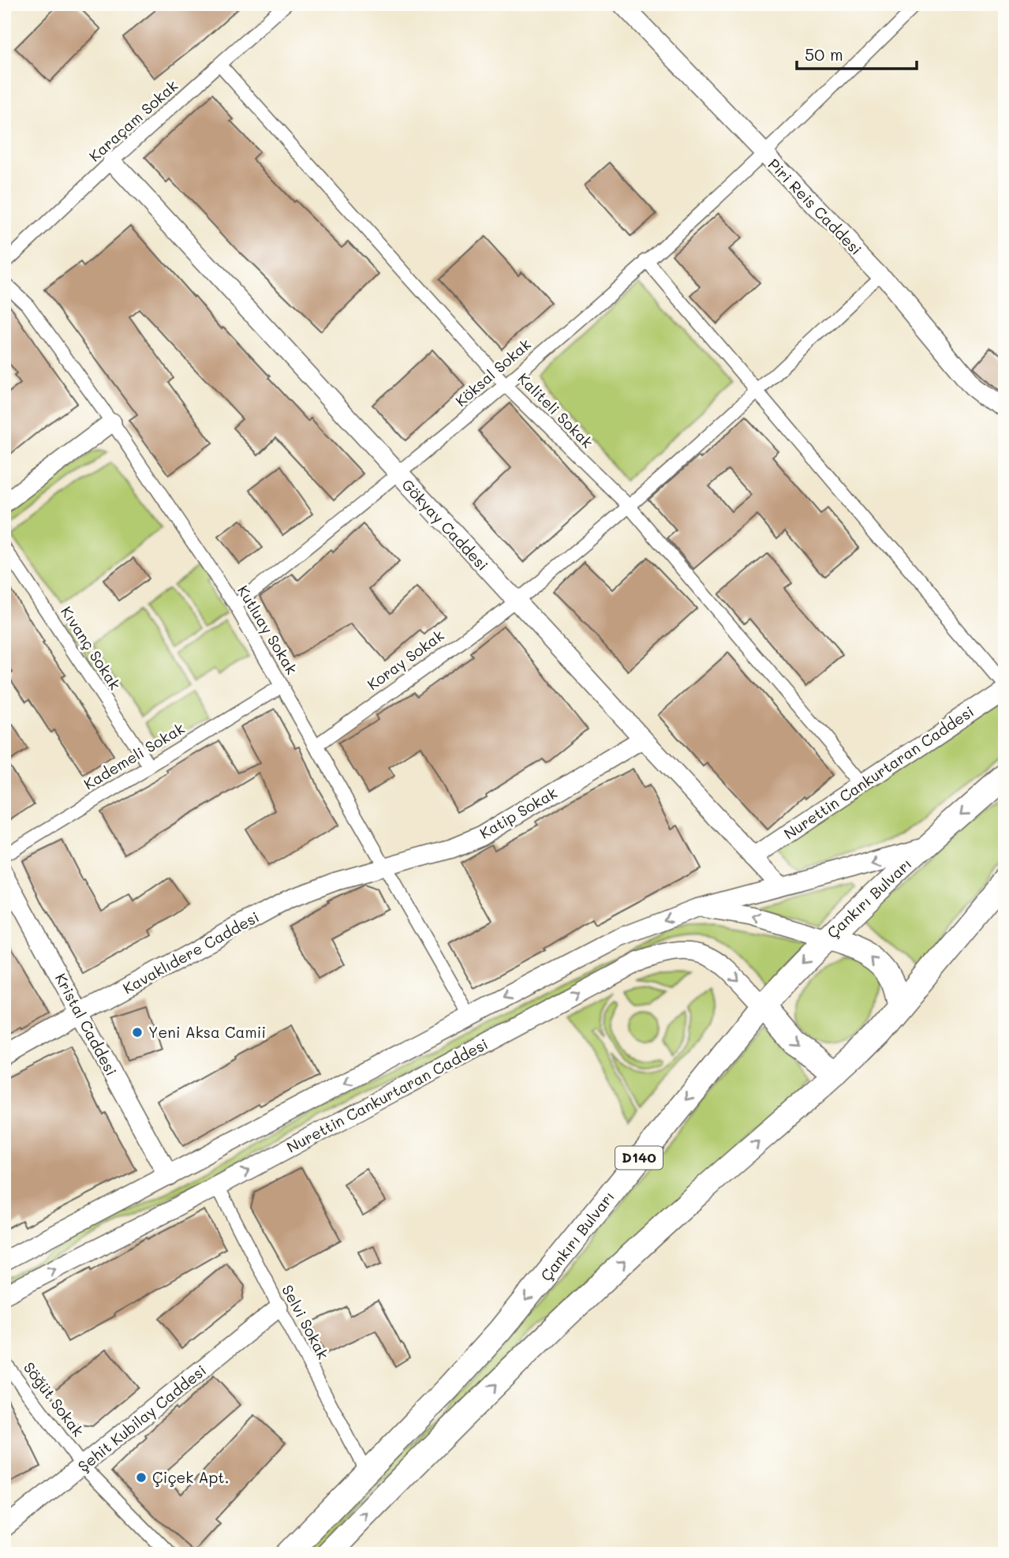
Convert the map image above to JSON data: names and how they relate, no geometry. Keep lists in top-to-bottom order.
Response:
{
  "streets": {
    "highway": ["Çankırı Bulvarı", "D140"],
    "street": [
      "Karaçam Sokak",
      "Piri Reis Caddesi",
      "Köksal Sokak",
      "Kaliteli Sokak",
      "Gökyay Caddesi",
      "Kutluay Sokak",
      "Kıvanç Sokak",
      "Koray Sokak",
      "Kademeli Sokak",
      "Nurettin Cankurtaran Caddesi",
      "Katip Sokak",
      "Kavaklıdere Caddesi",
      "Kristal Caddesi",
      "Selvi Sokak",
      "Söğüt Sokak",
      "Şehit Kubilay Caddesi"
    ]
  },
  "crossings": [
    ["Karaçam Sokak", "Kaliteli Sokak"],
    ["Karaçam Sokak", "Gökyay Caddesi"],
    ["Piri Reis Caddesi", "Köksal Sokak"],
    ["Piri Reis Caddesi", "Koray Sokak"],
    ["Köksal Sokak", "Kaliteli Sokak"],
    ["Köksal Sokak", "Gökyay Caddesi"],
    ["Köksal Sokak", "Kutluay Sokak"],
    ["Kaliteli Sokak", "Koray Sokak"],
    ["Kaliteli Sokak", "Nurettin Cankurtaran Caddesi"],
    ["Gökyay Caddesi", "Koray Sokak"],
    ["Gökyay Caddesi", "Nurettin Cankurtaran Caddesi"],
    ["Gökyay Caddesi", "Katip Sokak"],
    ["Kutluay Sokak", "Koray Sokak"],
    ["Kutluay Sokak", "Kademeli Sokak"],
    ["Kutluay Sokak", "Nurettin Cankurtaran Caddesi"],
    ["Kutluay Sokak", "Katip Sokak"],
    ["Kutluay Sokak", "Kavaklıdere Caddesi"],
    ["Kıvanç Sokak", "Kademeli Sokak"],
    ["Nurettin Cankurtaran Caddesi", "Çankırı Bulvarı"],
    ["Nurettin Cankurtaran Caddesi", "Kristal Caddesi"],
    ["Nurettin Cankurtaran Caddesi", "Selvi Sokak"],
    ["Katip Sokak", "Kavaklıdere Caddesi"],
    ["Çankırı Bulvarı", "Selvi Sokak"],
    ["Kavaklıdere Caddesi", "Kristal Caddesi"],
    ["Selvi Sokak", "Şehit Kubilay Caddesi"],
    ["Söğüt Sokak", "Şehit Kubilay Caddesi"]
  ],
  "places": ["Yeni Aksa Camii", "Çiçek Apt."],
  "scale_bar": "50 m"
}
